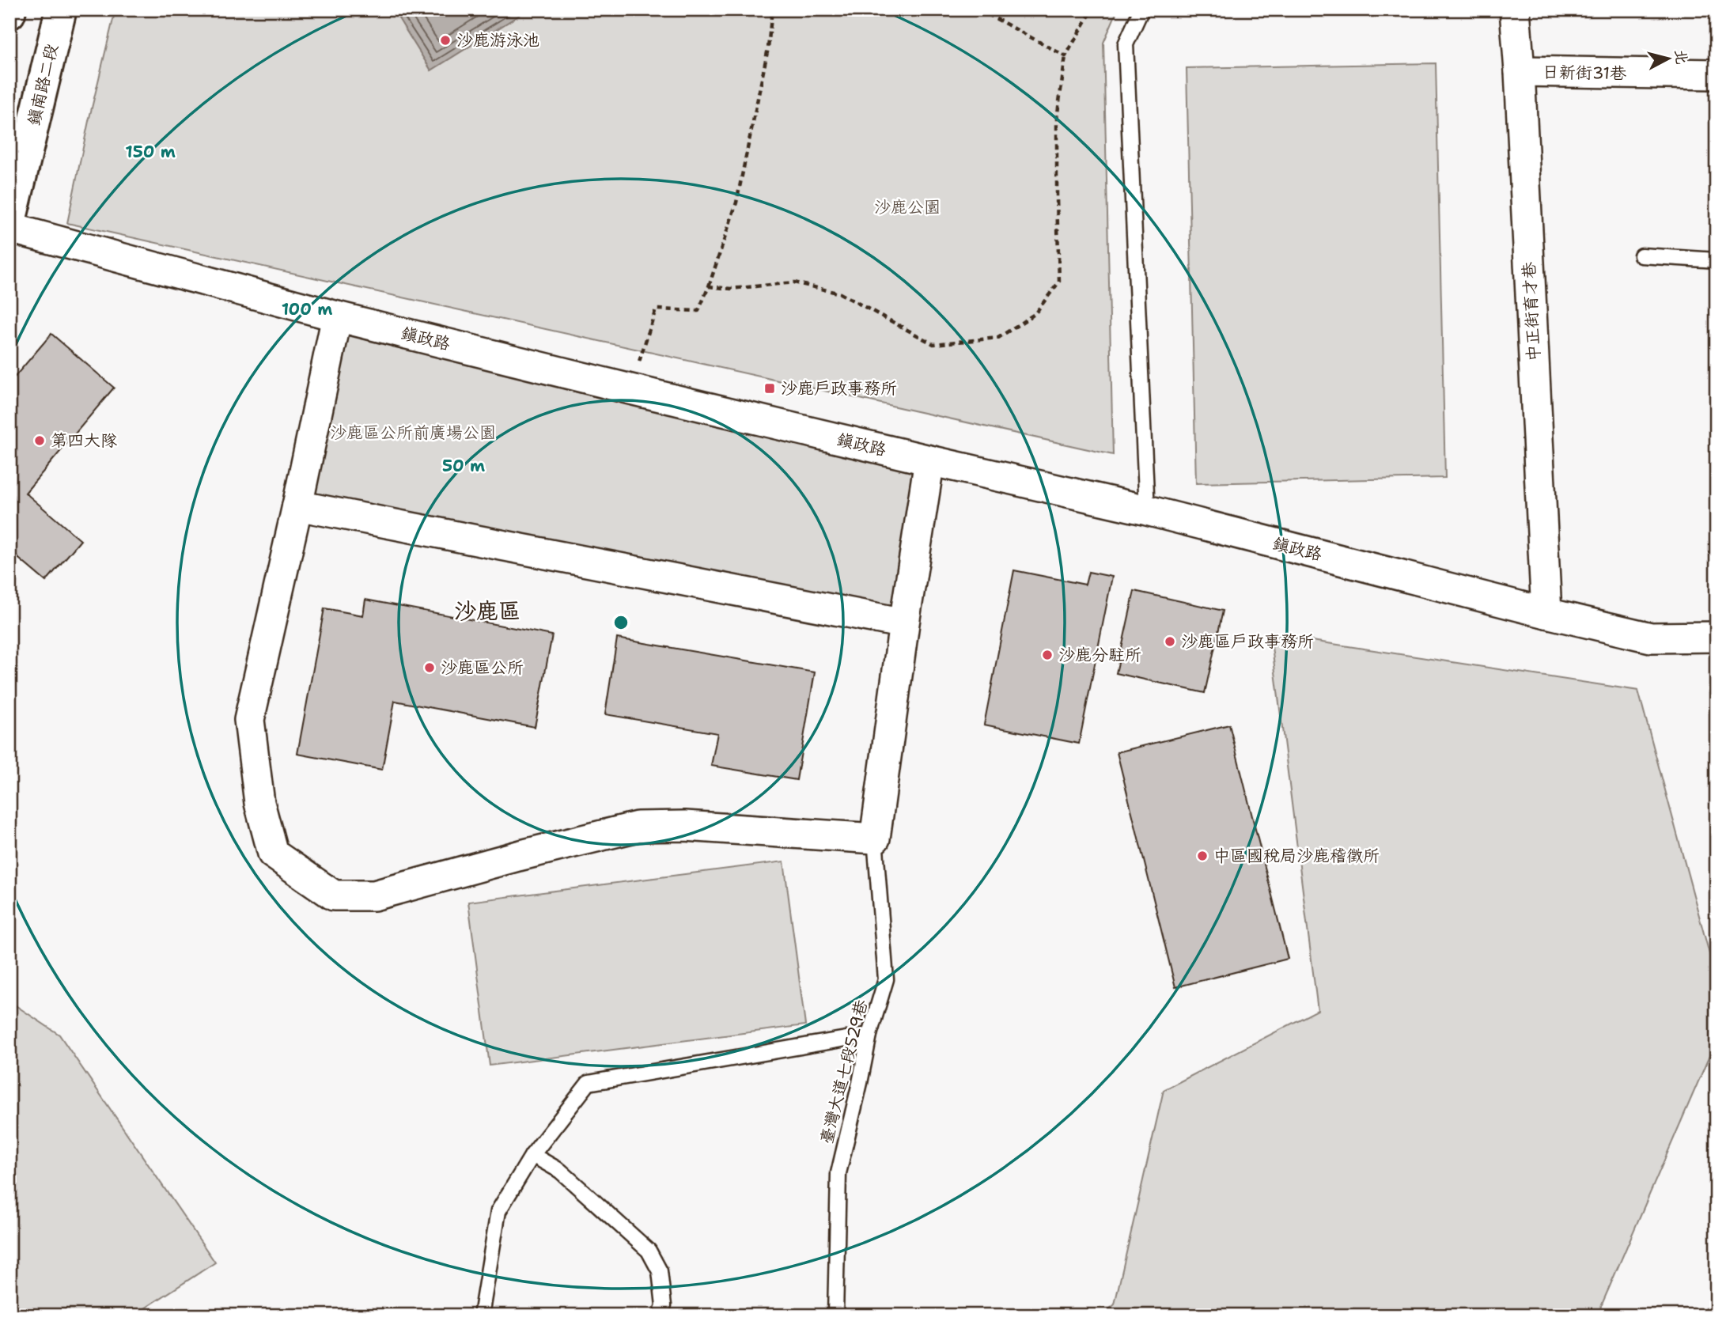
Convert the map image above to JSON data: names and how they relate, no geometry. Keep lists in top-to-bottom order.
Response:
{
  "streets": {
    "street": [
      "日新街31巷",
      "鎮南路二段",
      "中正街育才巷",
      "鎮政路"
    ],
    "lane": ["臺灣大道七段529巷"]
  },
  "crossings": [
    ["日新街31巷", "中正街育才巷"],
    ["鎮南路二段", "鎮政路"],
    ["中正街育才巷", "鎮政路"]
  ],
  "districts": ["沙鹿區"],
  "parks": ["沙鹿公園", "沙鹿區公所前廣場公園"],
  "places": {
    "other": [
      "沙鹿游泳池",
      "第四大隊",
      "沙鹿區戶政事務所",
      "沙鹿分駐所",
      "沙鹿區公所",
      "中區國稅局沙鹿稽徵所"
    ],
    "transit": ["沙鹿戶政事務所"]
  },
  "north": "right",
  "rings": ["150 m", "100 m", "50 m"]
}
